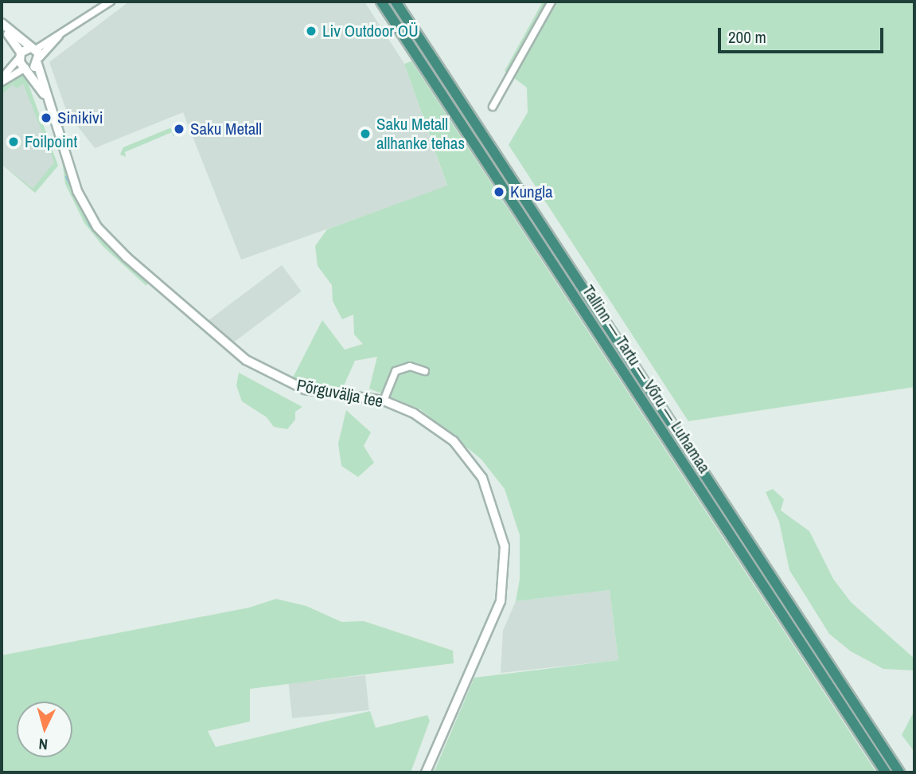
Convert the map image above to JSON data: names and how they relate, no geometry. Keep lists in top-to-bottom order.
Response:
{
  "streets": {
    "highway": ["Tallinn — Tartu — Võru — Luhamaa"],
    "street": ["Põrguvälja tee"]
  },
  "places": [
    "Liv Outdoor OÜ",
    "Sinikivi",
    "Saku Metall",
    "Saku Metall allhanke tehas",
    "Foilpoint",
    "Kungla"
  ],
  "scale_bar": "200 m",
  "north": "bottom"
}
